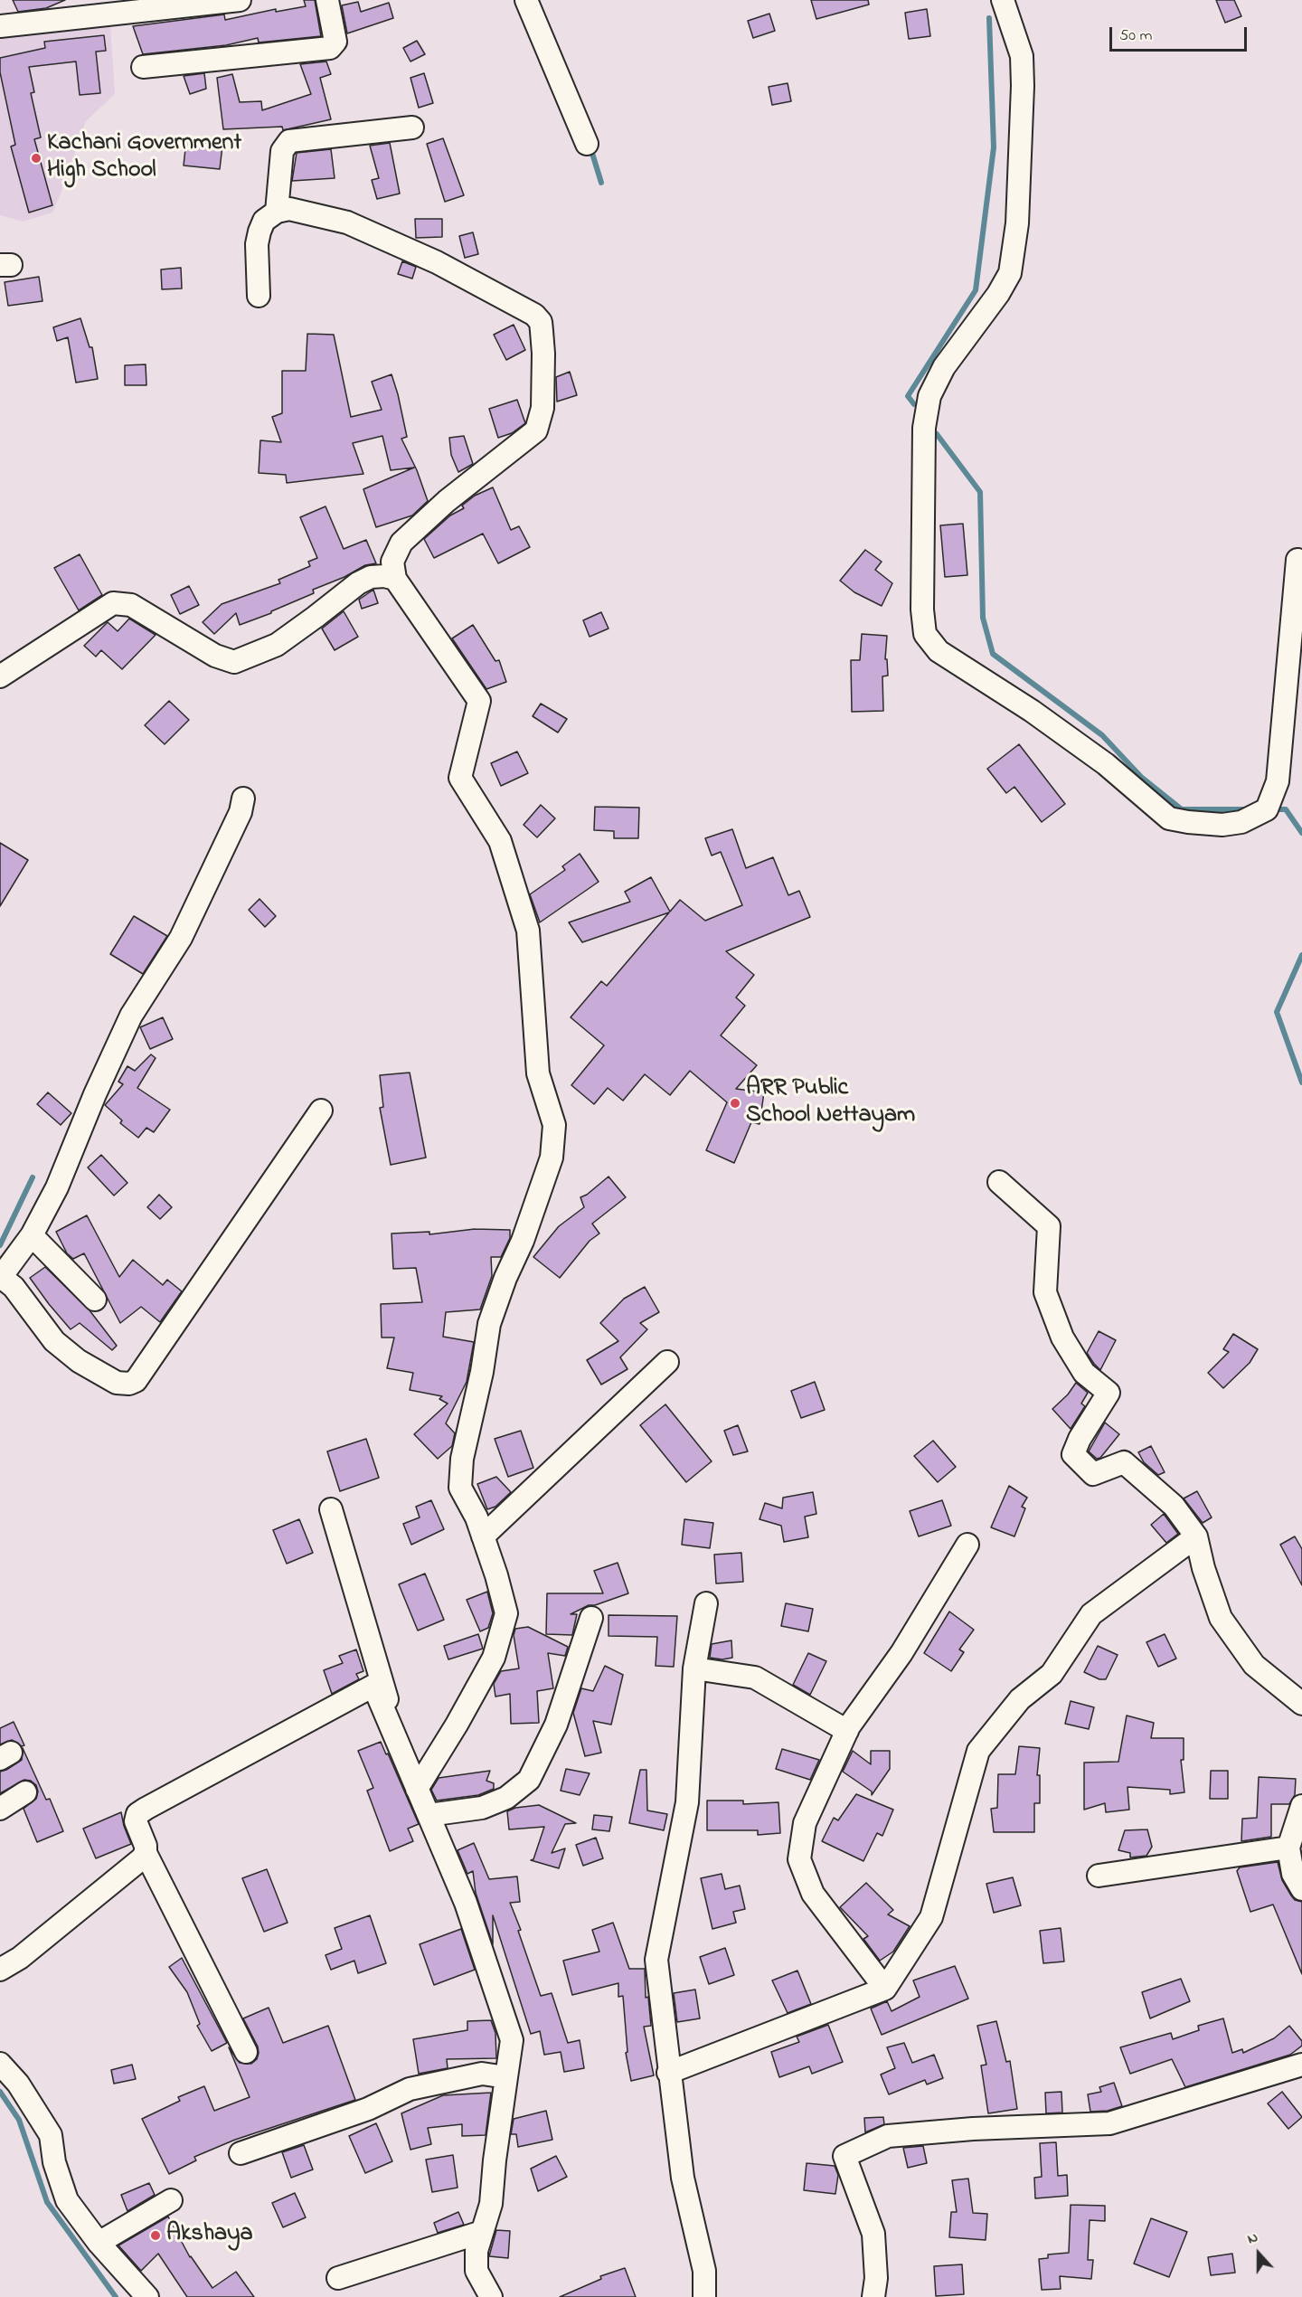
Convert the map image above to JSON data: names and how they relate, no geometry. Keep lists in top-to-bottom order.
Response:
{
  "places": ["Kachani Government High School", "ARR Public School Nettayam", "Akshaya"],
  "scale_bar": "50 m",
  "north": "top"
}
